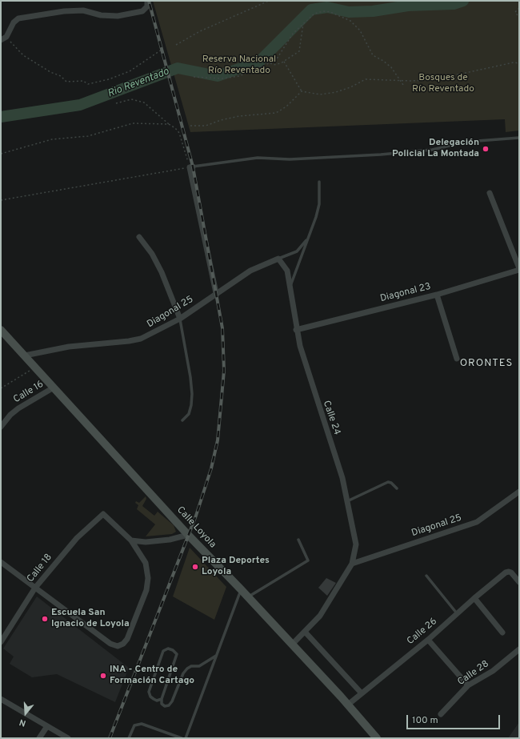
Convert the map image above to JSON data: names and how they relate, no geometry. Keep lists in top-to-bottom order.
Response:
{
  "streets": {
    "main road": ["Calle Loyola"],
    "street": [
      "Diagonal 23",
      "Diagonal 25",
      "Calle 16",
      "Calle 24",
      "Calle 18",
      "Calle 26",
      "Calle 28"
    ]
  },
  "crossings": [
    ["Diagonal 23", "Calle 24"],
    ["Diagonal 25", "Calle 24"],
    ["Diagonal 25", "Calle Loyola"],
    ["Calle 16", "Calle Loyola"],
    ["Calle 24", "Calle Loyola"],
    ["Calle Loyola", "Calle 26"]
  ],
  "districts": ["ORONTES"],
  "water": ["Rio Reventado"],
  "parks": ["Reserva Nacional Río Reventado", "Bosques de Río Reventado"],
  "places": [
    "Delegación Policial La Montada",
    "Plaza Deportes Loyola",
    "Escuela San Ignacio de Loyola",
    "INA - Centro de Formación Cartago"
  ],
  "scale_bar": "100 m",
  "north": "bottom"
}
